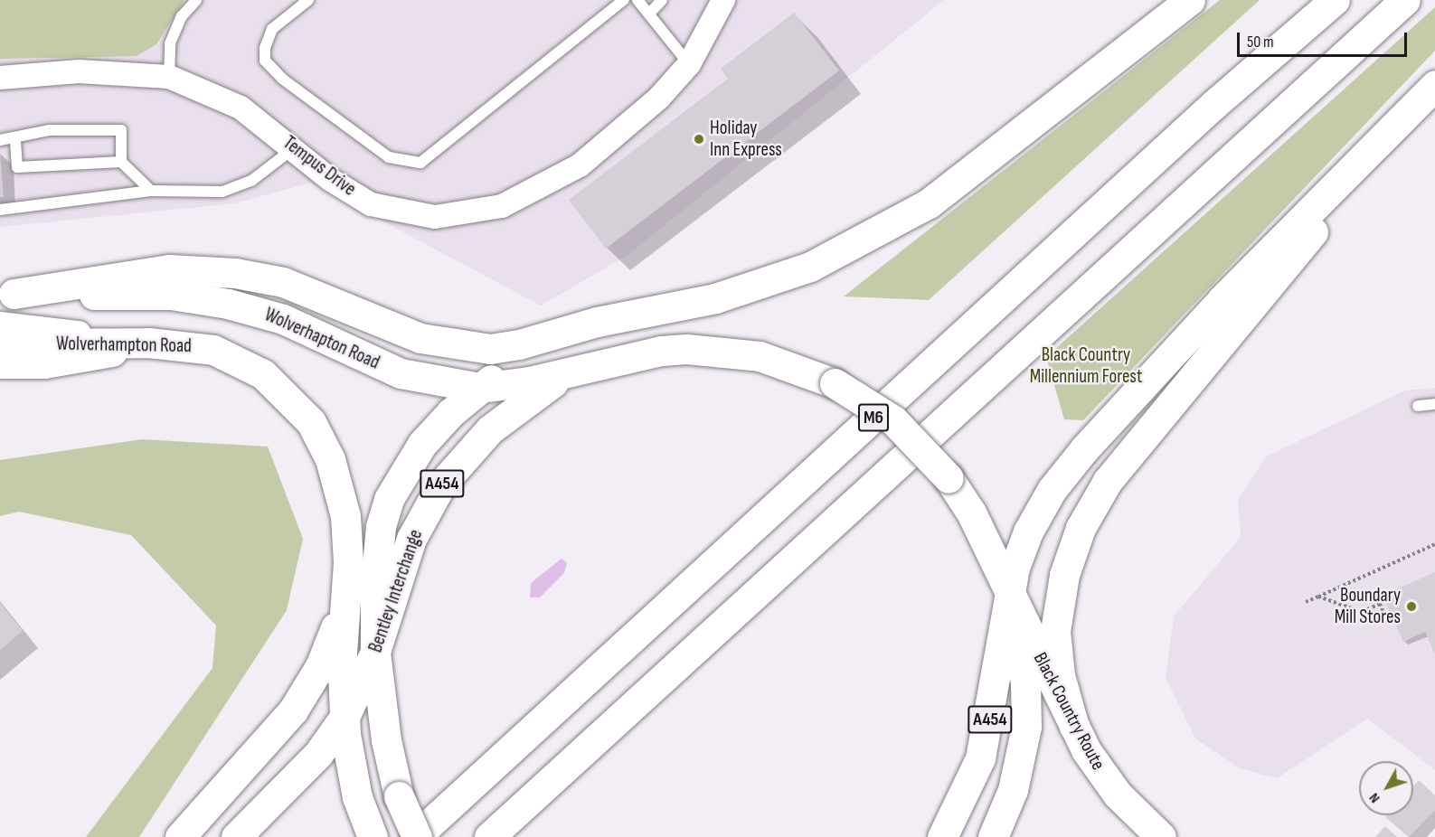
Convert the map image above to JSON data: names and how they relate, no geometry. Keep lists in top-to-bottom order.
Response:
{
  "streets": {
    "main road": [
      "Wolverhapton Road",
      "Wolverhampton Road",
      "M6",
      "A454",
      "Bentley Interchange",
      "Black Country Route"
    ],
    "street": ["Tempus Drive"]
  },
  "crossings": [
    ["Wolverhapton Road", "Bentley Interchange"],
    ["Wolverhampton Road", "Bentley Interchange"],
    ["A454", "Bentley Interchange"],
    ["A454", "Black Country Route"],
    ["Bentley Interchange", "Black Country Route"]
  ],
  "parks": ["Black Country Millennium Forest"],
  "places": ["Holiday Inn Express", "Boundary Mill Stores"],
  "scale_bar": "50 m",
  "north": "bottom left"
}
